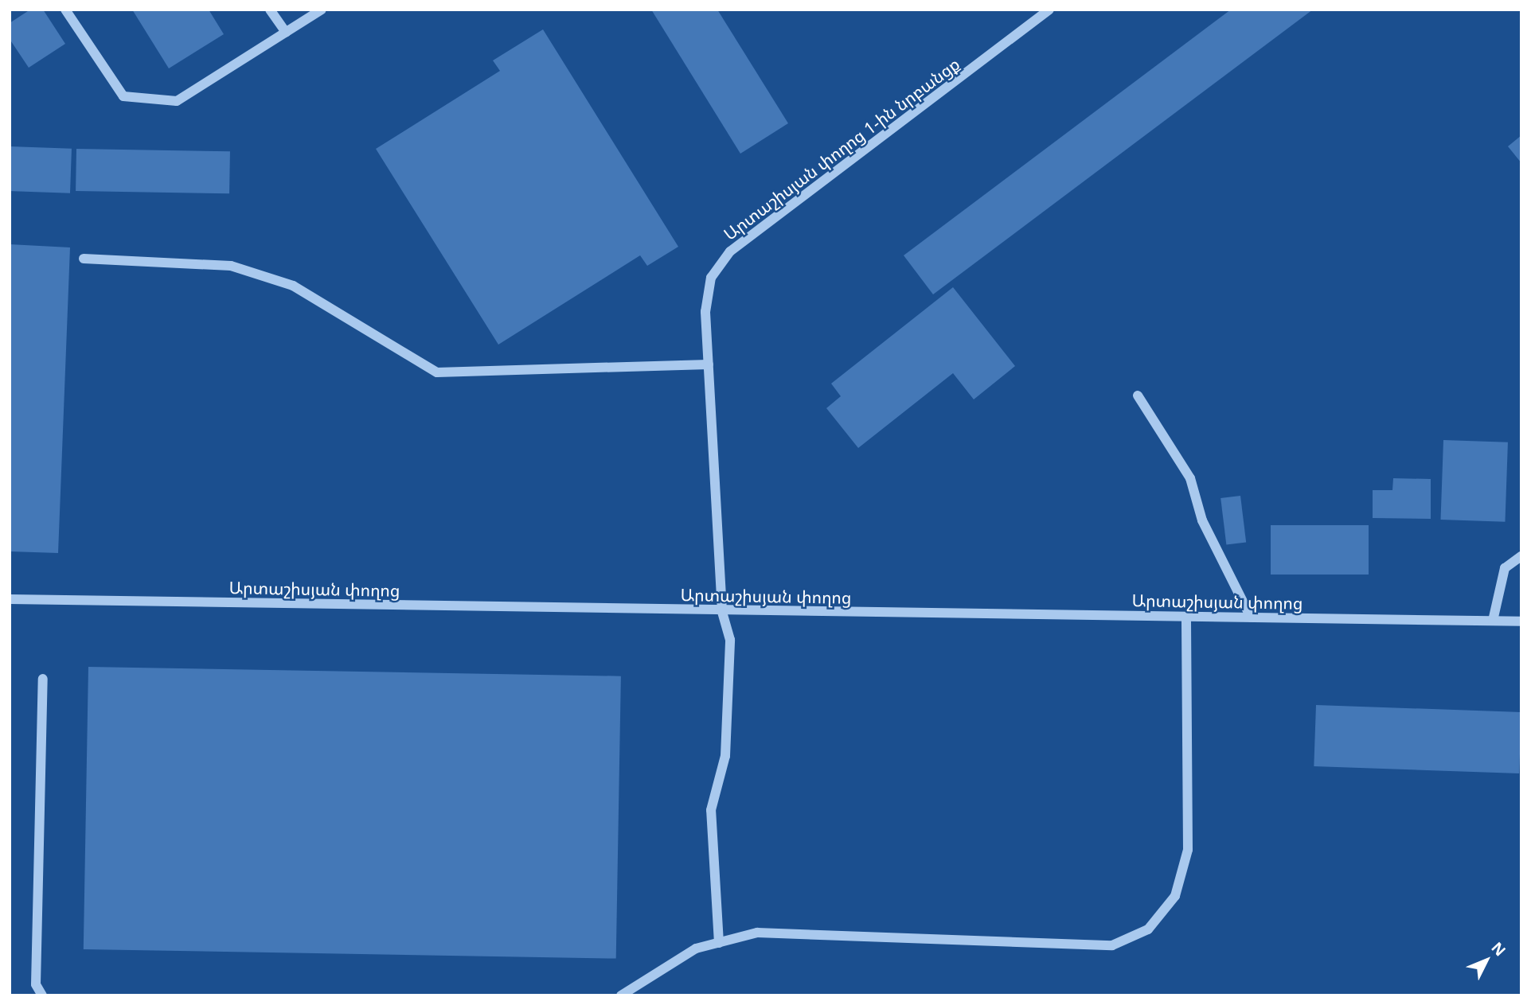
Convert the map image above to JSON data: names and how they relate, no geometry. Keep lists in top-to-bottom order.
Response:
{
  "streets": {
    "street": ["Արտաշիսյան փողոց 1-ին նրբանցք", "Արտաշիսյան փողոց"]
  },
  "crossings": [
    ["Արտաշիսյան փողոց 1-ին նրբանցք", "Արտաշիսյան փողոց"]
  ],
  "north": "top right"
}
